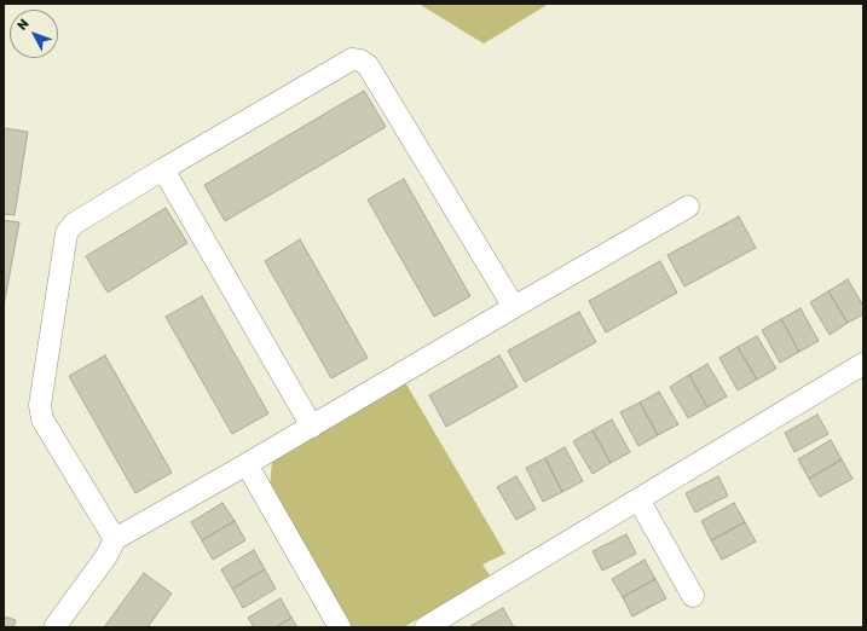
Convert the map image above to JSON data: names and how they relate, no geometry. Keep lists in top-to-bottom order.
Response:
{
  "north": "top left"
}
